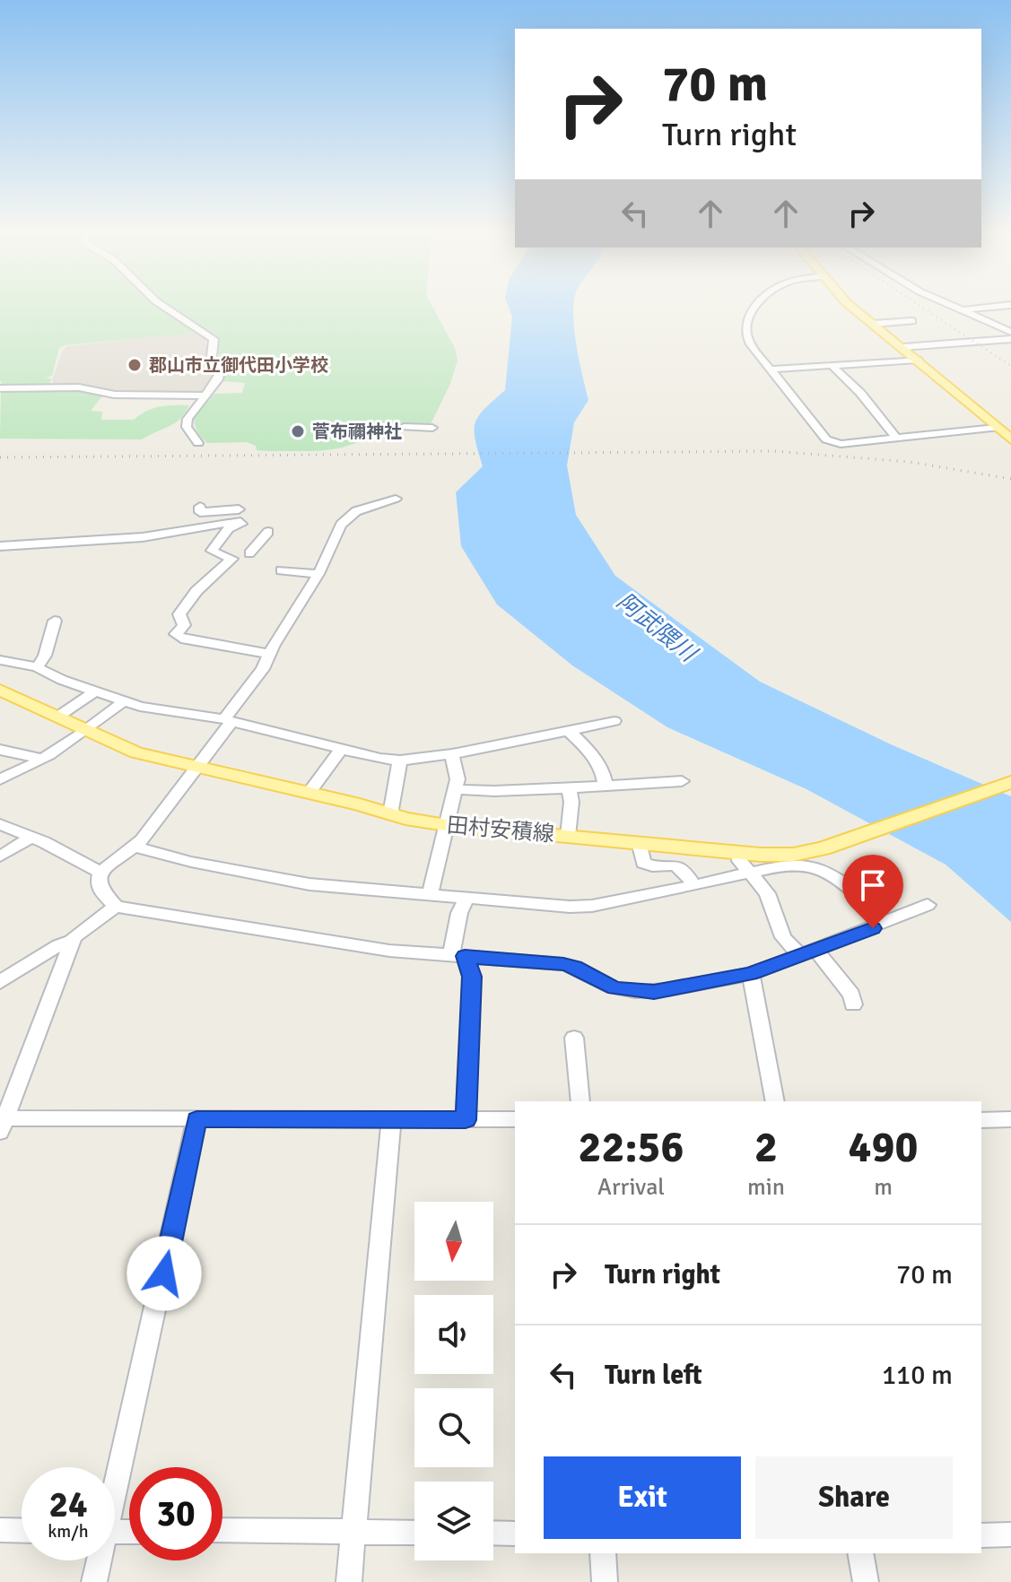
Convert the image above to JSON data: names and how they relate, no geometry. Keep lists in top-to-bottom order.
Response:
{
  "streets": {
    "main road": ["田村安積線"]
  },
  "water": ["阿武隈川"],
  "places": ["郡山市立御代田小学校", "菅布禰神社"],
  "north": "bottom",
  "page": {
    "turn": ["70 m", "Turn right"],
    "eta": [
      "22:56",
      "Arrival",
      "2",
      "min",
      "490",
      "m"
    ],
    "list": [
      {
        "name": "Turn right",
        "value": "70 m"
      },
      {
        "name": "Turn left",
        "value": "110 m"
      }
    ],
    "buttons": ["Exit", "Share"],
    "speed": "24 km/h",
    "limit": "30"
  }
}
